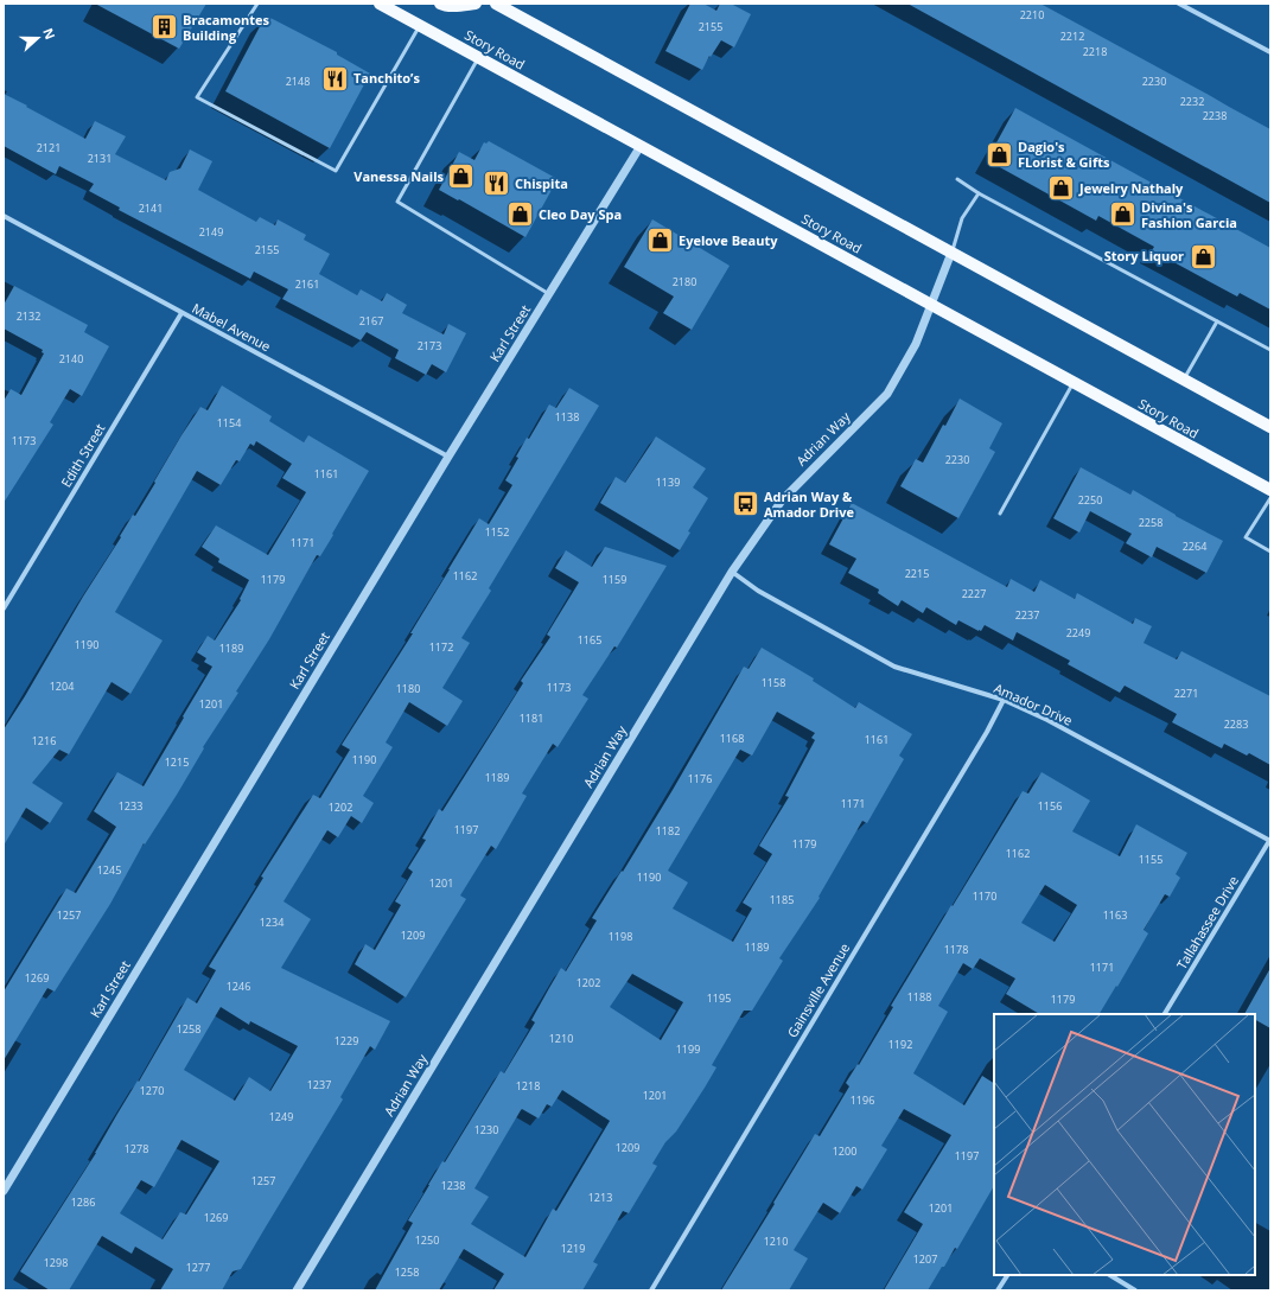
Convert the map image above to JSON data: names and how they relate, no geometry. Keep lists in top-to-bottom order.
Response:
{
  "streets": {
    "main road": ["Story Road"],
    "street": [
      "Mabel Avenue",
      "Karl Street",
      "Adrian Way",
      "Edith Street",
      "Amador Drive",
      "Tallahassee Drive",
      "Gainsville Avenue"
    ]
  },
  "crossings": [
    ["Story Road", "Karl Street"],
    ["Story Road", "Adrian Way"],
    ["Mabel Avenue", "Karl Street"],
    ["Mabel Avenue", "Edith Street"],
    ["Adrian Way", "Amador Drive"],
    ["Amador Drive", "Tallahassee Drive"],
    ["Amador Drive", "Gainsville Avenue"]
  ],
  "places": {
    "building": ["Bracamontes Building"],
    "restaurant": ["Tanchito’s", "Chispita"],
    "shop": [
      "Dagio's FLorist & Gifts",
      "Vanessa Nails",
      "Jewelry Nathaly",
      "Cleo Day Spa",
      "Divina's Fashion Garcia",
      "Eyelove Beauty",
      "Story Liquor"
    ],
    "bus stop": ["Adrian Way & Amador Drive"]
  },
  "house_numbers": [
    "2210",
    "2155",
    "2212",
    "2218",
    "2148",
    "2230",
    "2232",
    "2238",
    "2121",
    "2131",
    "2141",
    "2149",
    "2155",
    "2180",
    "2161",
    "2132",
    "2167",
    "2173",
    "2140",
    "1138",
    "1154",
    "1173",
    "2230",
    "1161",
    "1139",
    "2250",
    "2258",
    "1152",
    "1171",
    "2264",
    "2215",
    "1162",
    "1179",
    "1159",
    "2227",
    "2237",
    "2249",
    "1165",
    "1190",
    "1172",
    "1189",
    "1158",
    "1204",
    "1173",
    "1180",
    "2271",
    "1201",
    "1181",
    "2283",
    "1168",
    "1161",
    "1216",
    "1190",
    "1215",
    "1189",
    "1176",
    "1171",
    "1233",
    "1156",
    "1202",
    "1197",
    "1182",
    "1179",
    "1162",
    "1155",
    "1245",
    "1190",
    "1201",
    "1170",
    "1185",
    "1257",
    "1163",
    "1234",
    "1209",
    "1198",
    "1189",
    "1178",
    "1171",
    "1269",
    "1202",
    "1246",
    "1188",
    "1195",
    "1179",
    "1258",
    "1210",
    "1229",
    "1192",
    "1199",
    "1237",
    "1218",
    "1270",
    "1201",
    "1196",
    "1249",
    "1230",
    "1209",
    "1278",
    "1200",
    "1197",
    "1257",
    "1238",
    "1213",
    "1286",
    "1201",
    "1269",
    "1250",
    "1210",
    "1219",
    "1207",
    "1298",
    "1277",
    "1258"
  ],
  "north": "right"
}
